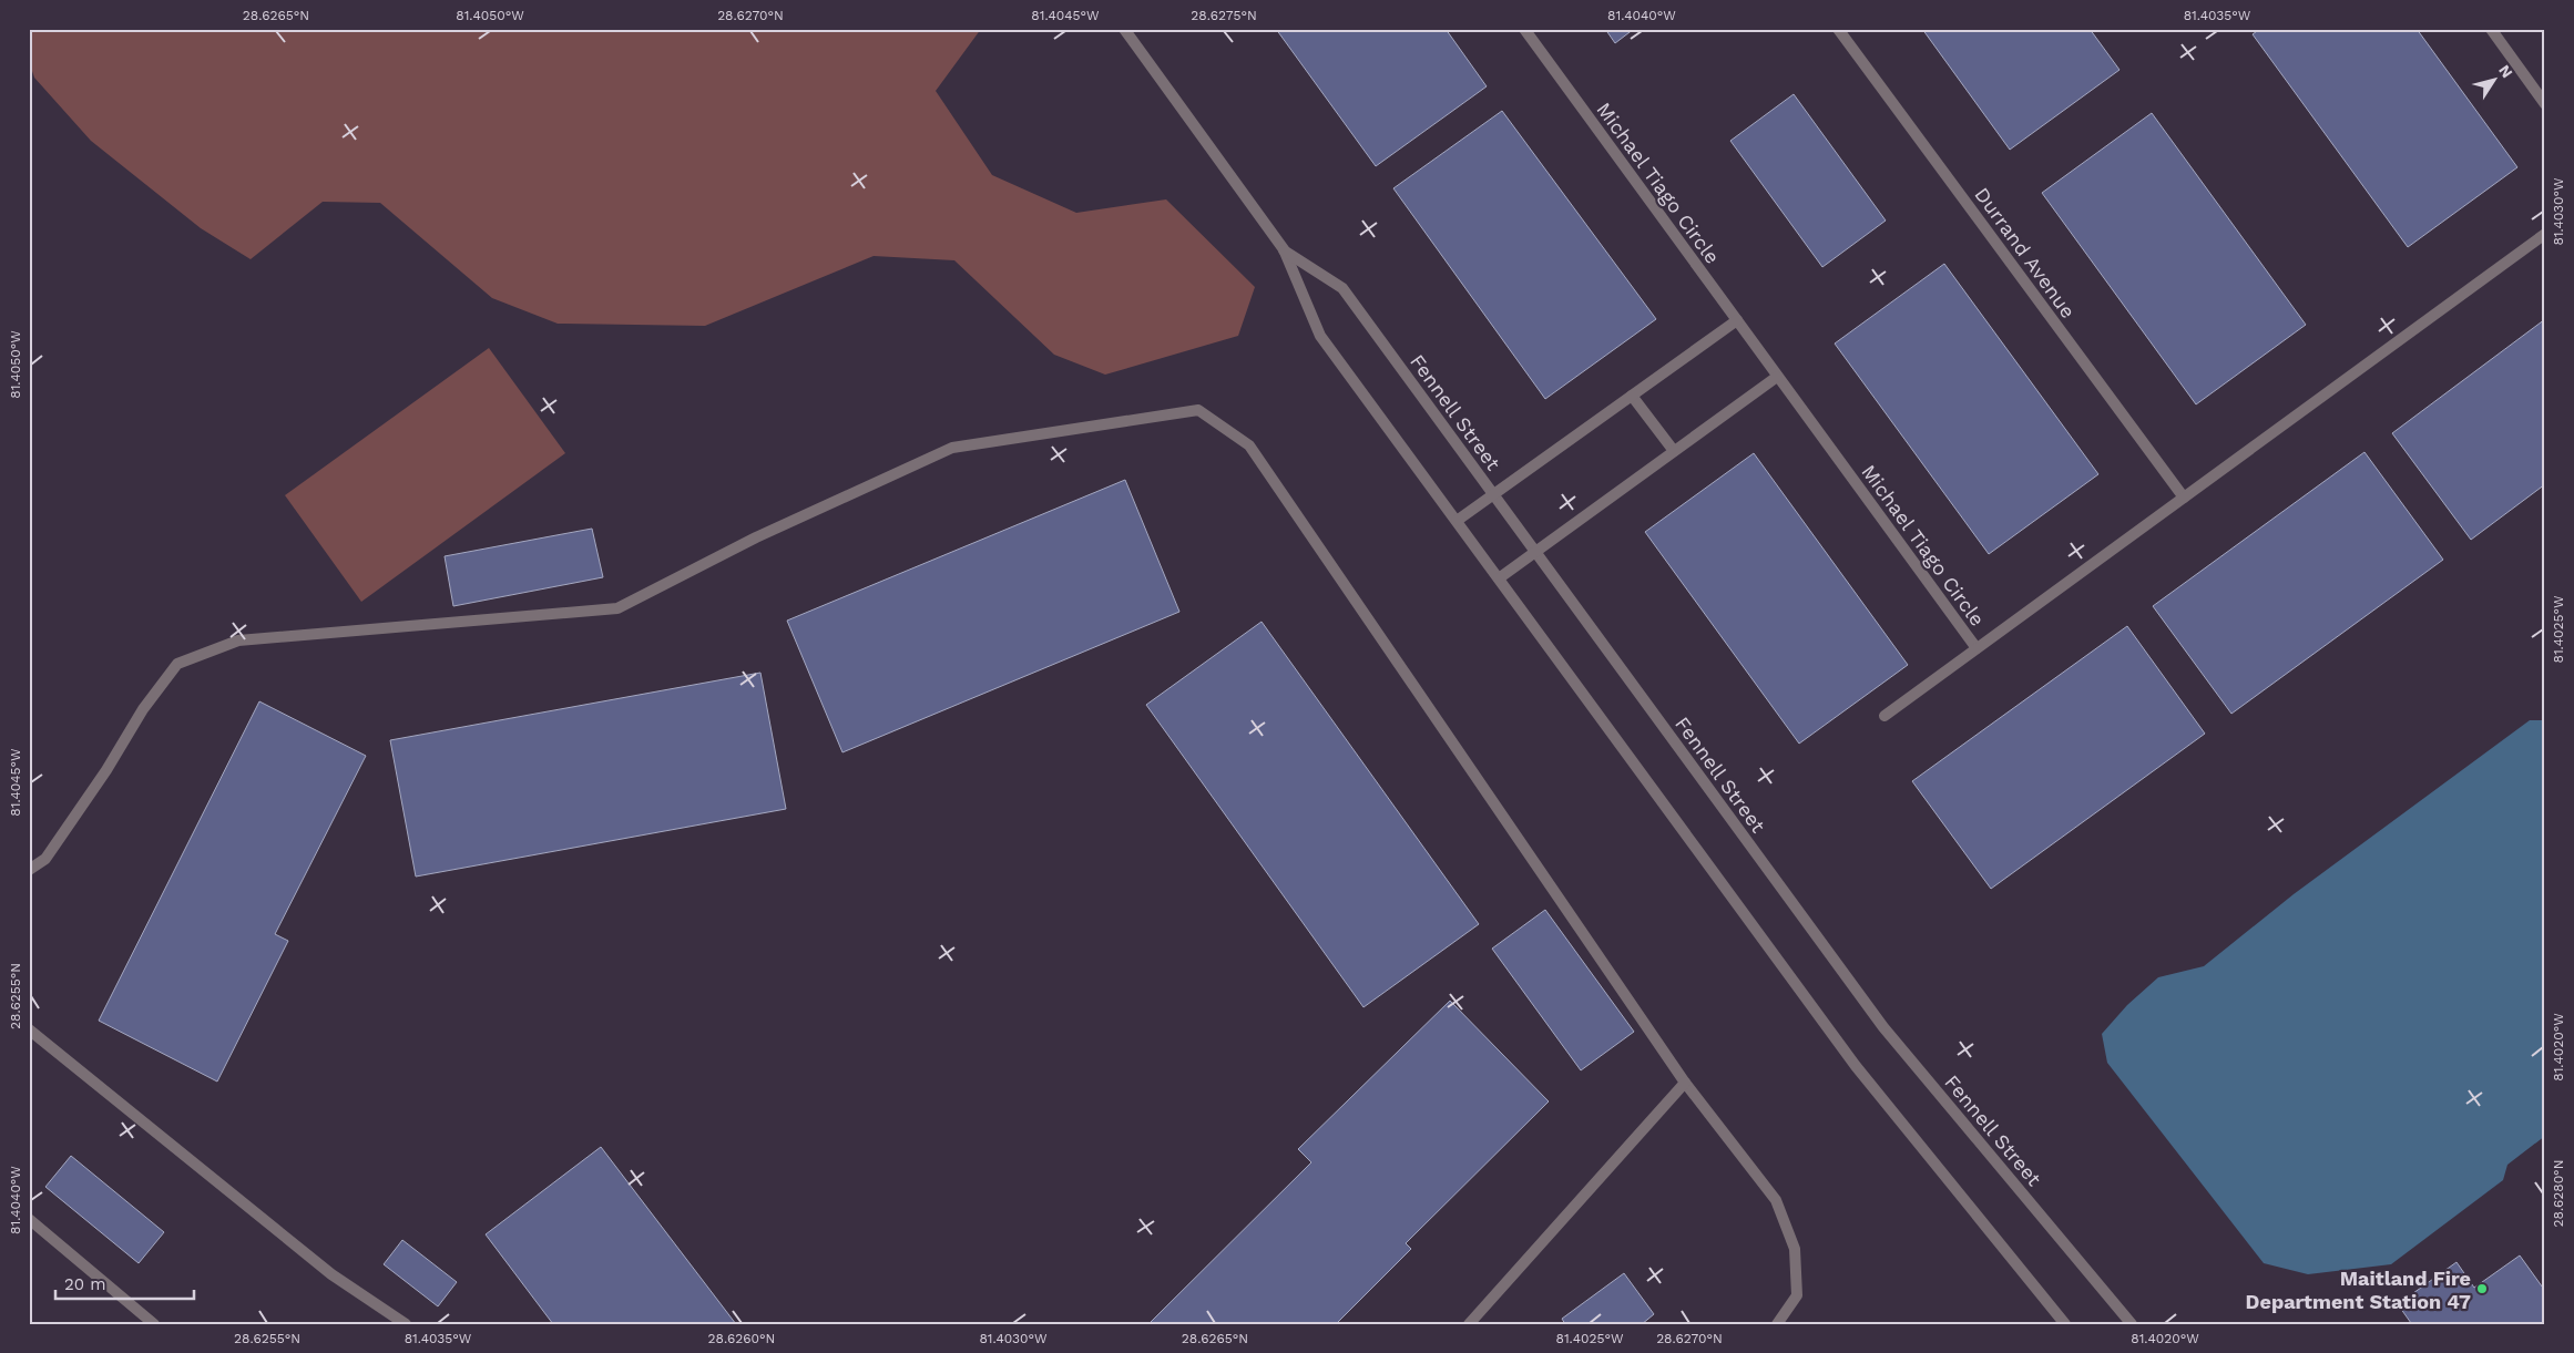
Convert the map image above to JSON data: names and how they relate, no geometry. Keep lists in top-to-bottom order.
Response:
{
  "streets": {
    "street": ["Michael Tiago Circle", "Durrand Avenue", "Fennell Street"]
  },
  "crossings": [
    ["Michael Tiago Circle", "Durrand Avenue"]
  ],
  "places": ["Maitland Fire Department Station 47"],
  "scale_bar": "20 m",
  "north": "top right",
  "coordinates": [
    "28.6265°N",
    "81.4050°W",
    "28.6270°N",
    "81.4045°W",
    "28.6275°N",
    "81.4040°W",
    "81.4035°W",
    "81.4030°W",
    "81.4025°W",
    "28.6255°N",
    "81.4020°W",
    "28.6280°N",
    "28.6260°N"
  ]
}
